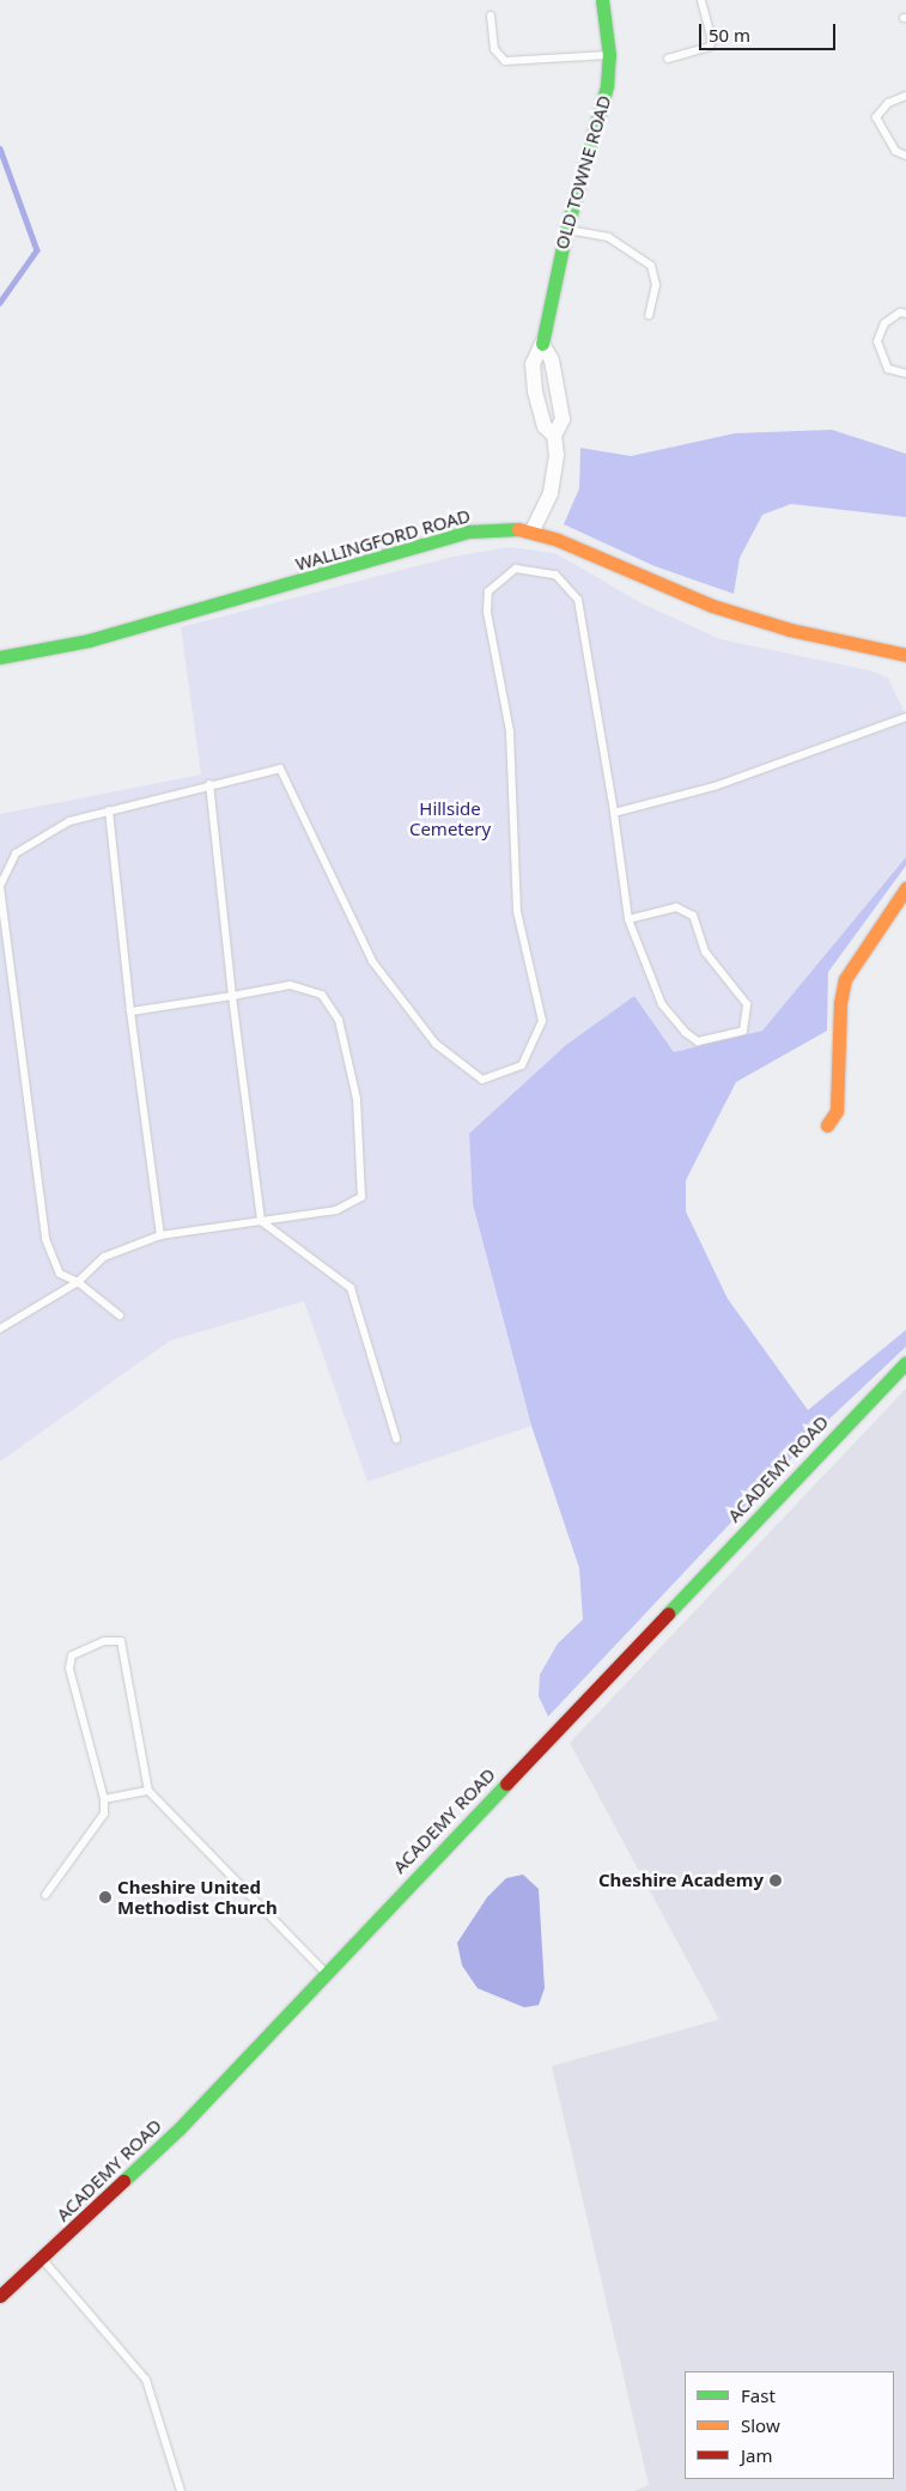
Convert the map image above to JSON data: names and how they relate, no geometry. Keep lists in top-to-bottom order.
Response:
{
  "streets": {
    "street": ["OLD TOWNE ROAD", "WALLINGFORD ROAD", "ACADEMY ROAD"]
  },
  "crossings": [
    ["OLD TOWNE ROAD", "WALLINGFORD ROAD"]
  ],
  "parks": ["Hillside Cemetery"],
  "places": ["Cheshire Academy", "Cheshire United Methodist Church"],
  "legend": ["Fast", "Slow", "Jam"],
  "scale_bar": "50 m"
}
